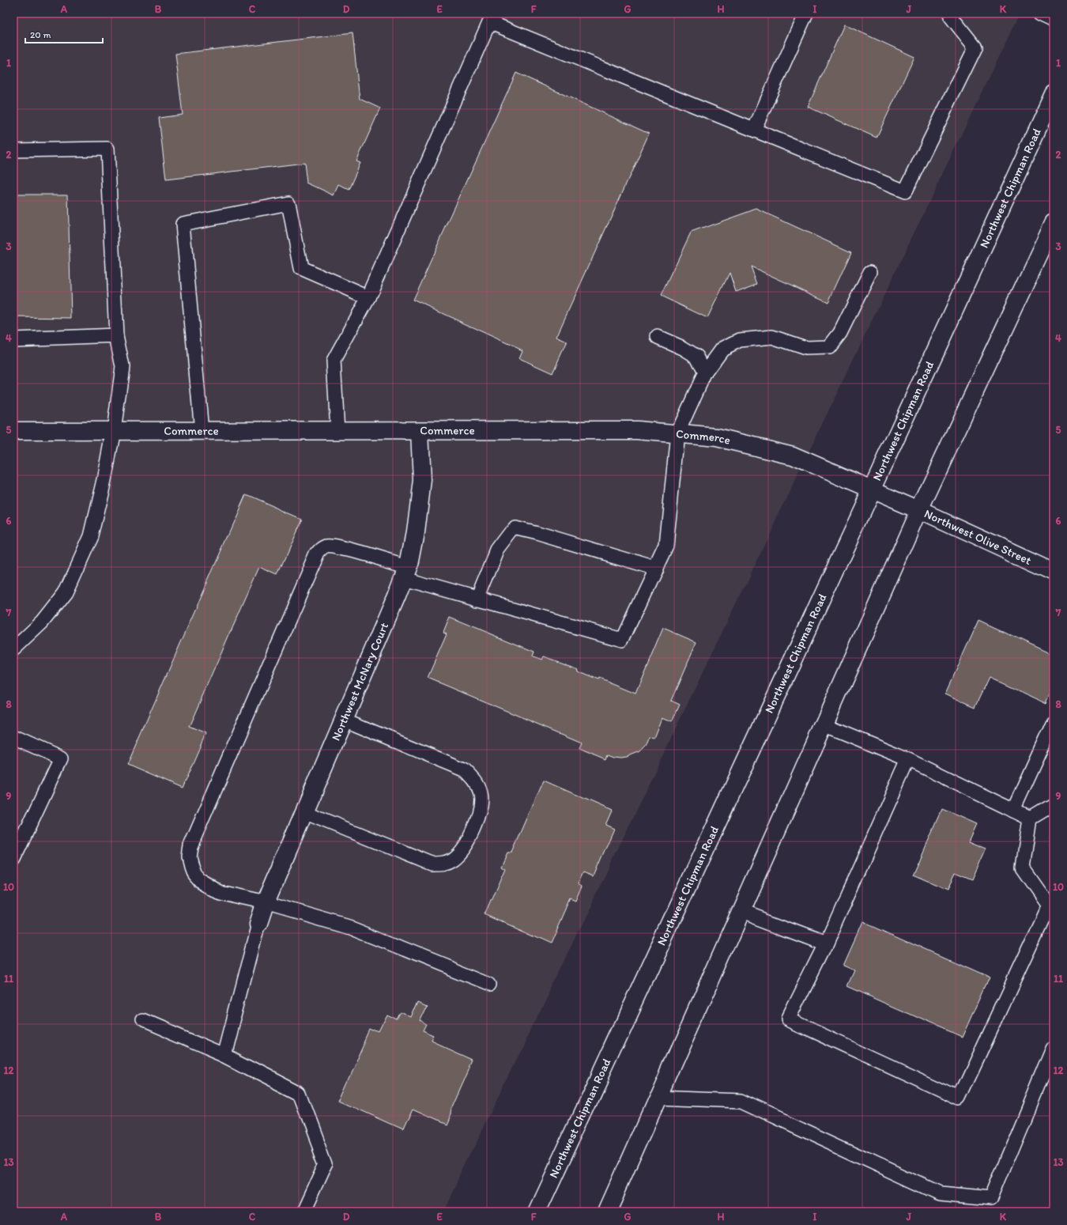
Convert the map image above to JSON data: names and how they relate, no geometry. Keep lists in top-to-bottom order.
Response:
{
  "streets": {
    "main road": [
      "Northwest Chipman Road",
      "Commerce",
      "Northwest Olive Street",
      "Northwest McNary Court"
    ]
  },
  "crossings": [
    ["Northwest Chipman Road", "Commerce"],
    ["Commerce", "Northwest Olive Street"],
    ["Commerce", "Northwest McNary Court"]
  ],
  "scale_bar": "20 m",
  "grid": {
    "columns": [
      "A",
      "B",
      "C",
      "D",
      "E",
      "F",
      "G",
      "H",
      "I",
      "J",
      "K"
    ],
    "rows": [
      "1",
      "2",
      "3",
      "4",
      "5",
      "6",
      "7",
      "8",
      "9",
      "10",
      "11",
      "12",
      "13"
    ]
  }
}
